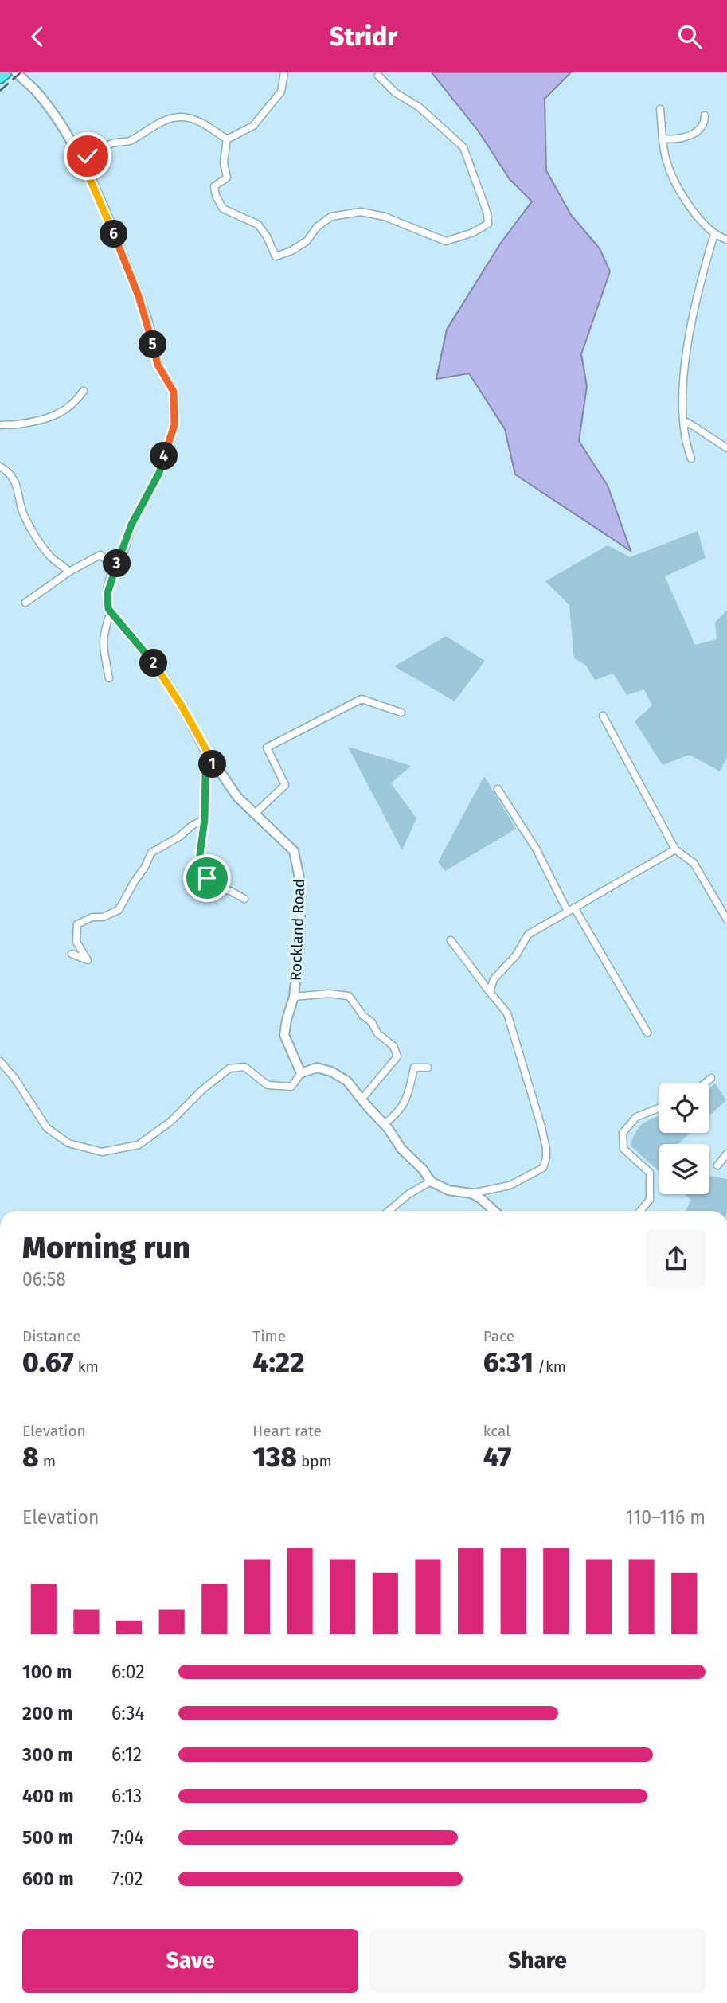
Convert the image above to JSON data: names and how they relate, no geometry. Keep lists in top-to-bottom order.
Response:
{
  "streets": {
    "street": ["Rockland Road"]
  },
  "page": {
    "header": "Stridr",
    "pins": [
      "6",
      "5",
      "4",
      "3",
      "2",
      "1"
    ],
    "heading": ["Morning run", "06:58"],
    "stats": [
      ["Distance", "0.67 km"],
      ["Time", "4:22"],
      ["Pace", "6:31 /km"],
      ["Elevation", "8 m"],
      ["Heart rate", "138 bpm"],
      ["kcal", "47"]
    ],
    "chart": ["Elevation", "110–116 m"],
    "list": [
      {
        "name": "100 m",
        "note": "6:02"
      },
      {
        "name": "200 m",
        "note": "6:34"
      },
      {
        "name": "300 m",
        "note": "6:12"
      },
      {
        "name": "400 m",
        "note": "6:13"
      },
      {
        "name": "500 m",
        "note": "7:04"
      },
      {
        "name": "600 m",
        "note": "7:02"
      }
    ],
    "buttons": ["Save", "Share"]
  }
}
